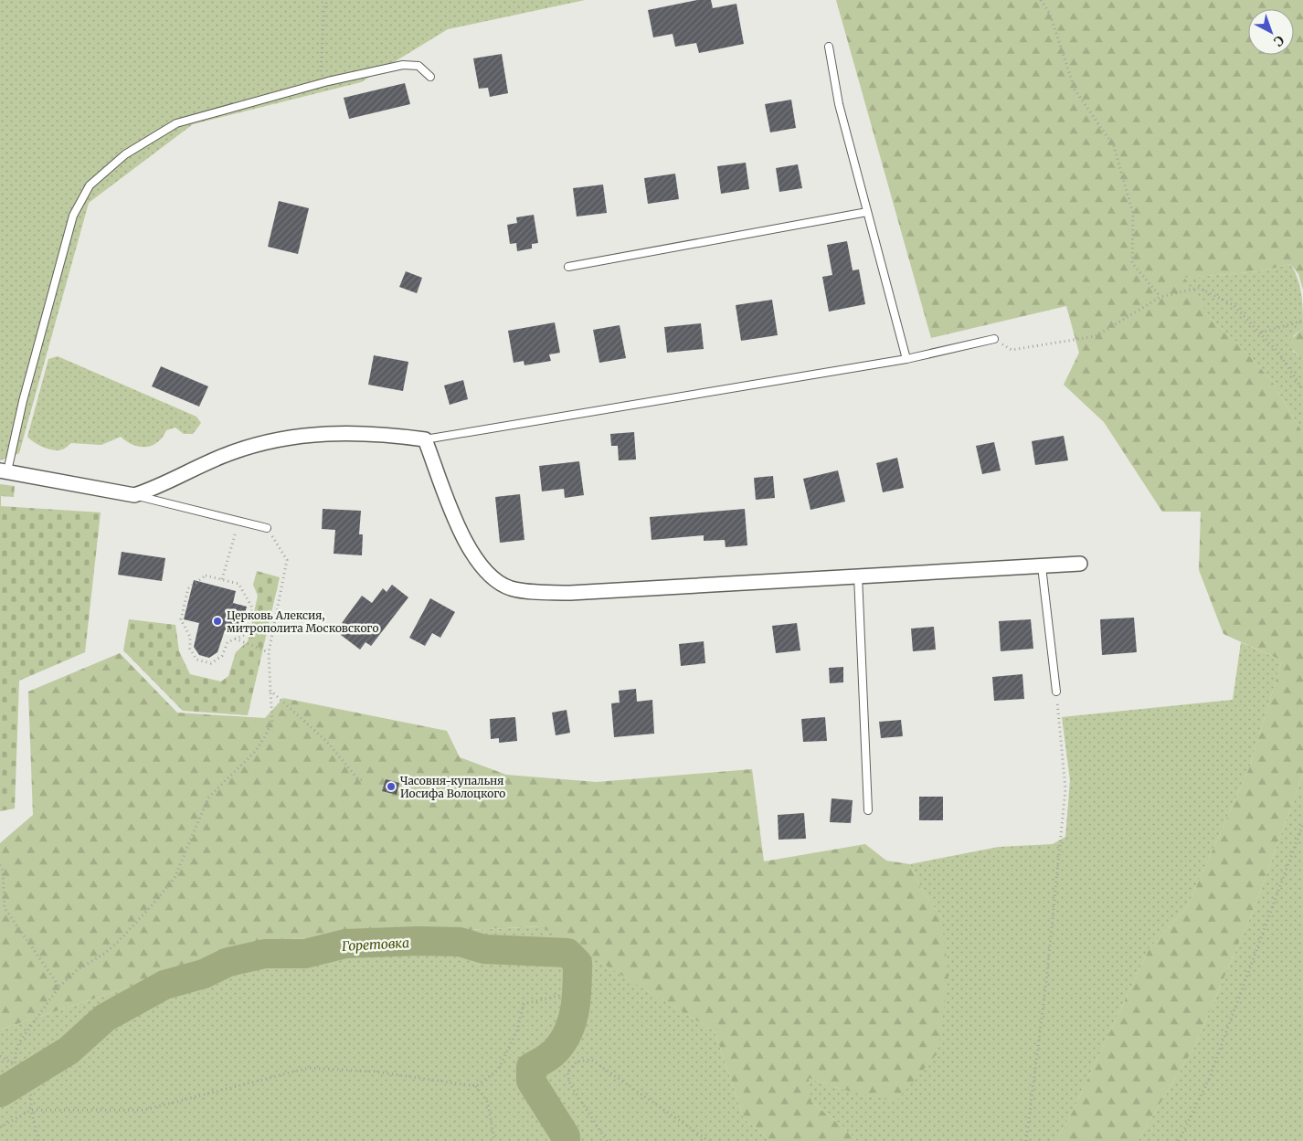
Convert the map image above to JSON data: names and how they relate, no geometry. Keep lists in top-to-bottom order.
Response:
{
  "water": ["Горетовка"],
  "places": ["Церковь Алексия, митрополита Московского", "Часовня-купальня Иосифа Волоцкого"],
  "north": "bottom right"
}
